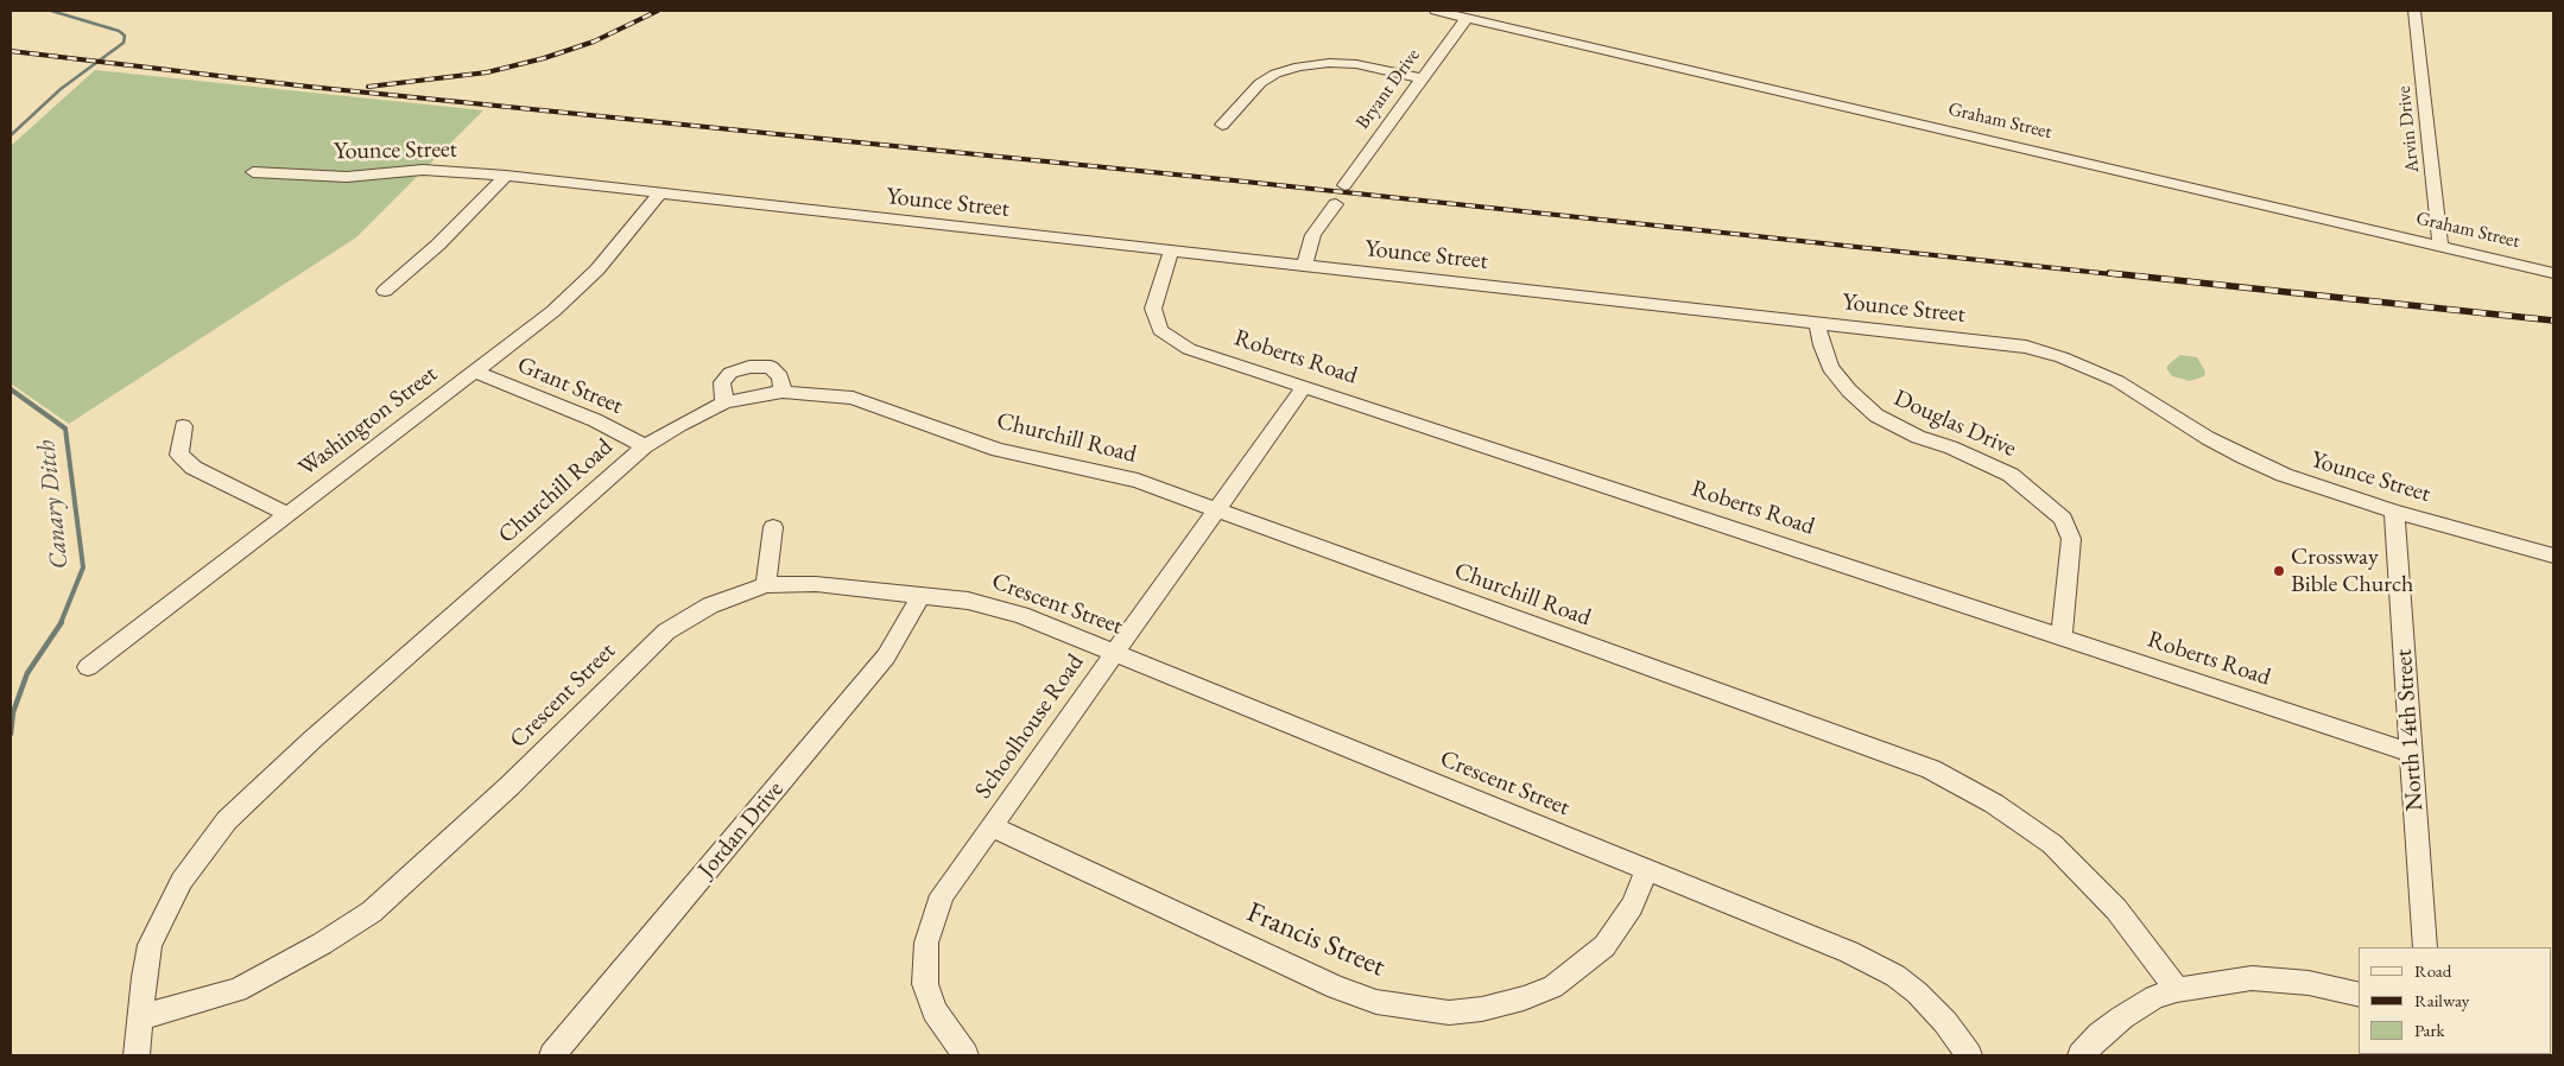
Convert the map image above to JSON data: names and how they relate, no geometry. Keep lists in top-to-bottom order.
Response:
{
  "streets": {
    "street": [
      "Bryant Drive",
      "Graham Street",
      "Arvin Drive",
      "Younce Street",
      "Roberts Road",
      "Grant Street",
      "Washington Street",
      "Douglas Drive",
      "Churchill Road",
      "Crescent Street",
      "Schoolhouse Road",
      "North 14th Street",
      "Jordan Drive",
      "Francis Street"
    ]
  },
  "crossings": [
    ["Bryant Drive", "Graham Street"],
    ["Graham Street", "Arvin Drive"],
    ["Younce Street", "Roberts Road"],
    ["Younce Street", "Washington Street"],
    ["Younce Street", "Douglas Drive"],
    ["Younce Street", "North 14th Street"],
    ["Roberts Road", "Douglas Drive"],
    ["Roberts Road", "Schoolhouse Road"],
    ["Roberts Road", "North 14th Street"],
    ["Grant Street", "Washington Street"],
    ["Grant Street", "Churchill Road"],
    ["Churchill Road", "Crescent Street"],
    ["Churchill Road", "Schoolhouse Road"],
    ["Crescent Street", "Schoolhouse Road"],
    ["Crescent Street", "Jordan Drive"],
    ["Crescent Street", "Francis Street"],
    ["Schoolhouse Road", "Francis Street"]
  ],
  "water": ["Canary Ditch"],
  "places": ["Crossway Bible Church"],
  "legend": ["Road", "Railway", "Park"]
}
